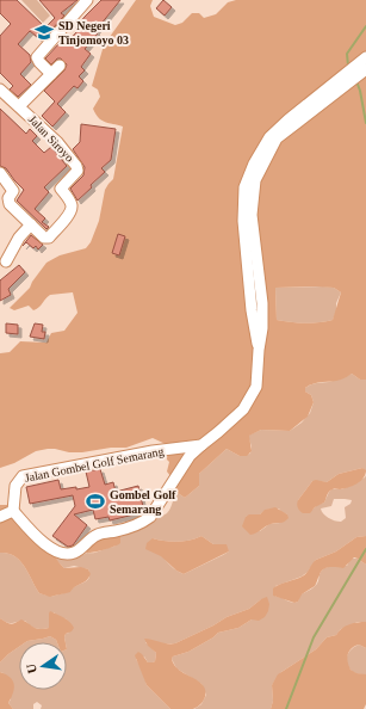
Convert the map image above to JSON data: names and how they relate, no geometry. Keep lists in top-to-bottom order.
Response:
{
  "streets": {
    "street": ["Jalan Siroyo", "Jalan Gombel Golf Semarang"]
  },
  "places": {
    "school or university": ["SD Negeri Tinjomoyo 03"],
    "sports": ["Gombel Golf Semarang"]
  },
  "north": "left"
}
